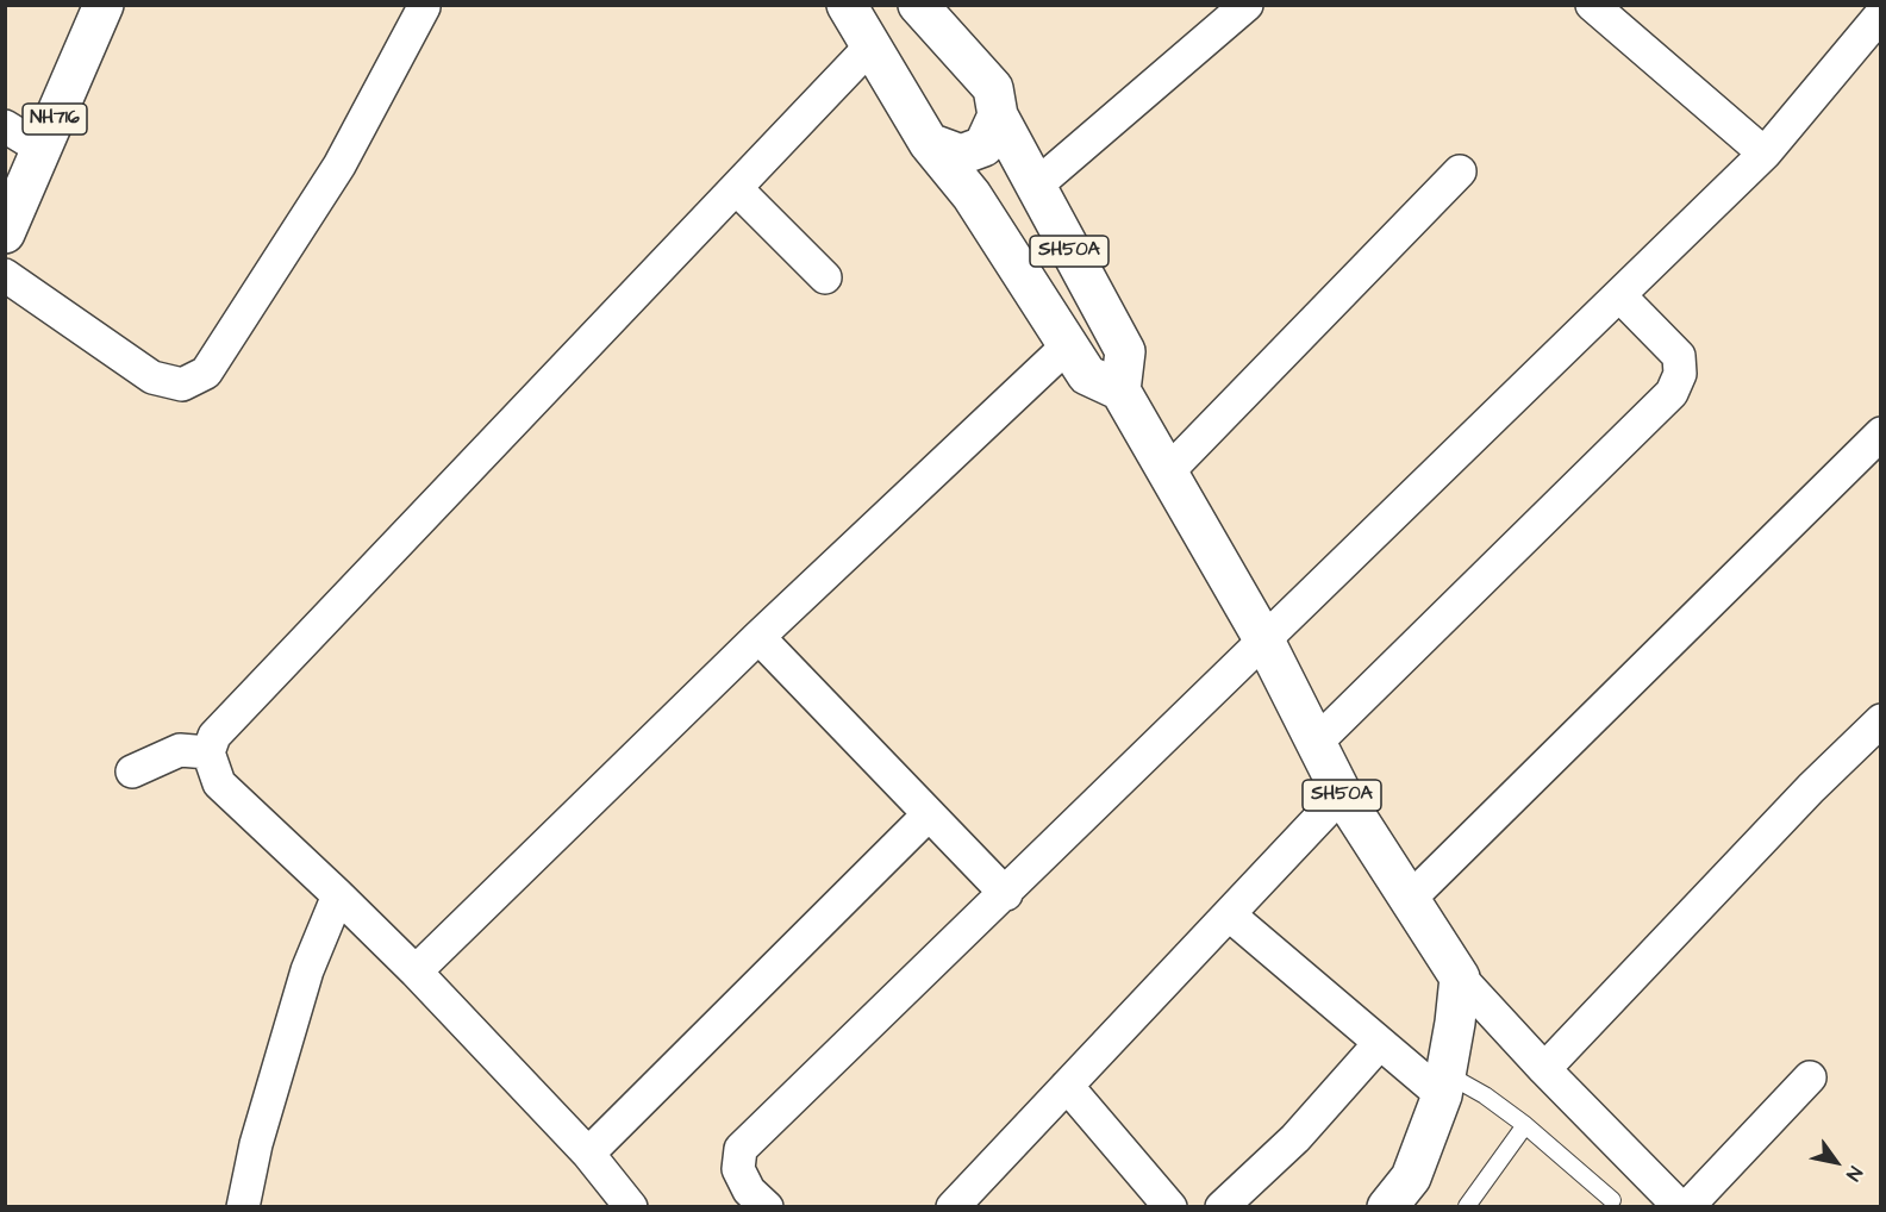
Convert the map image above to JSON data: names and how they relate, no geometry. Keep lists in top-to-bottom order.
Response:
{
  "streets": {
    "main road": ["NH716", "SH50A"]
  },
  "north": "bottom right"
}
